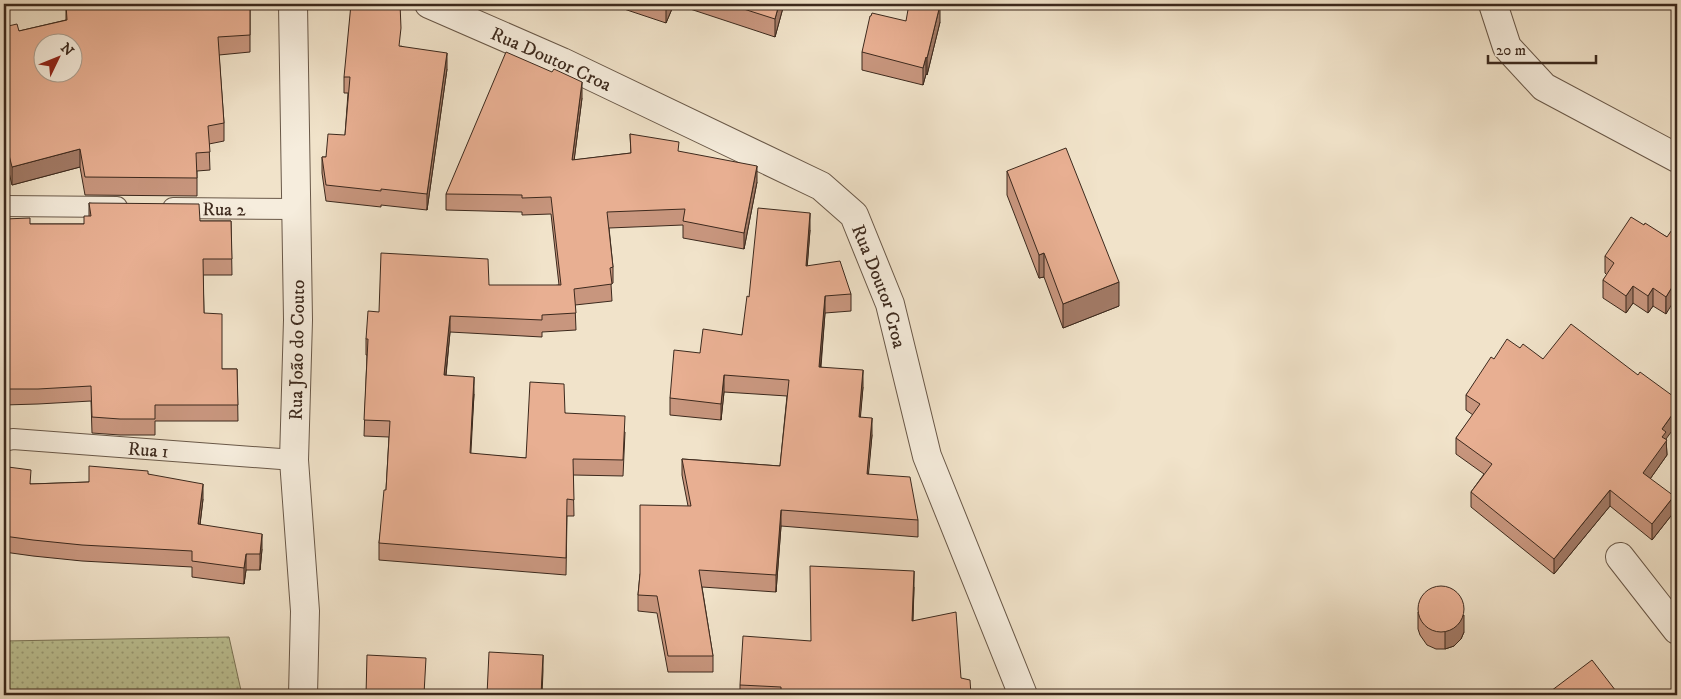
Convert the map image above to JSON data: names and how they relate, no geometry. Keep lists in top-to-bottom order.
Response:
{
  "streets": {
    "street": ["Rua Doutor Croa", "Rua João do Couto"],
    "lane": ["Rua 2", "Rua 1"]
  },
  "crossings": [
    ["Rua 2", "Rua João do Couto"],
    ["Rua João do Couto", "Rua 1"]
  ],
  "scale_bar": "20 m",
  "north": "top right"
}
